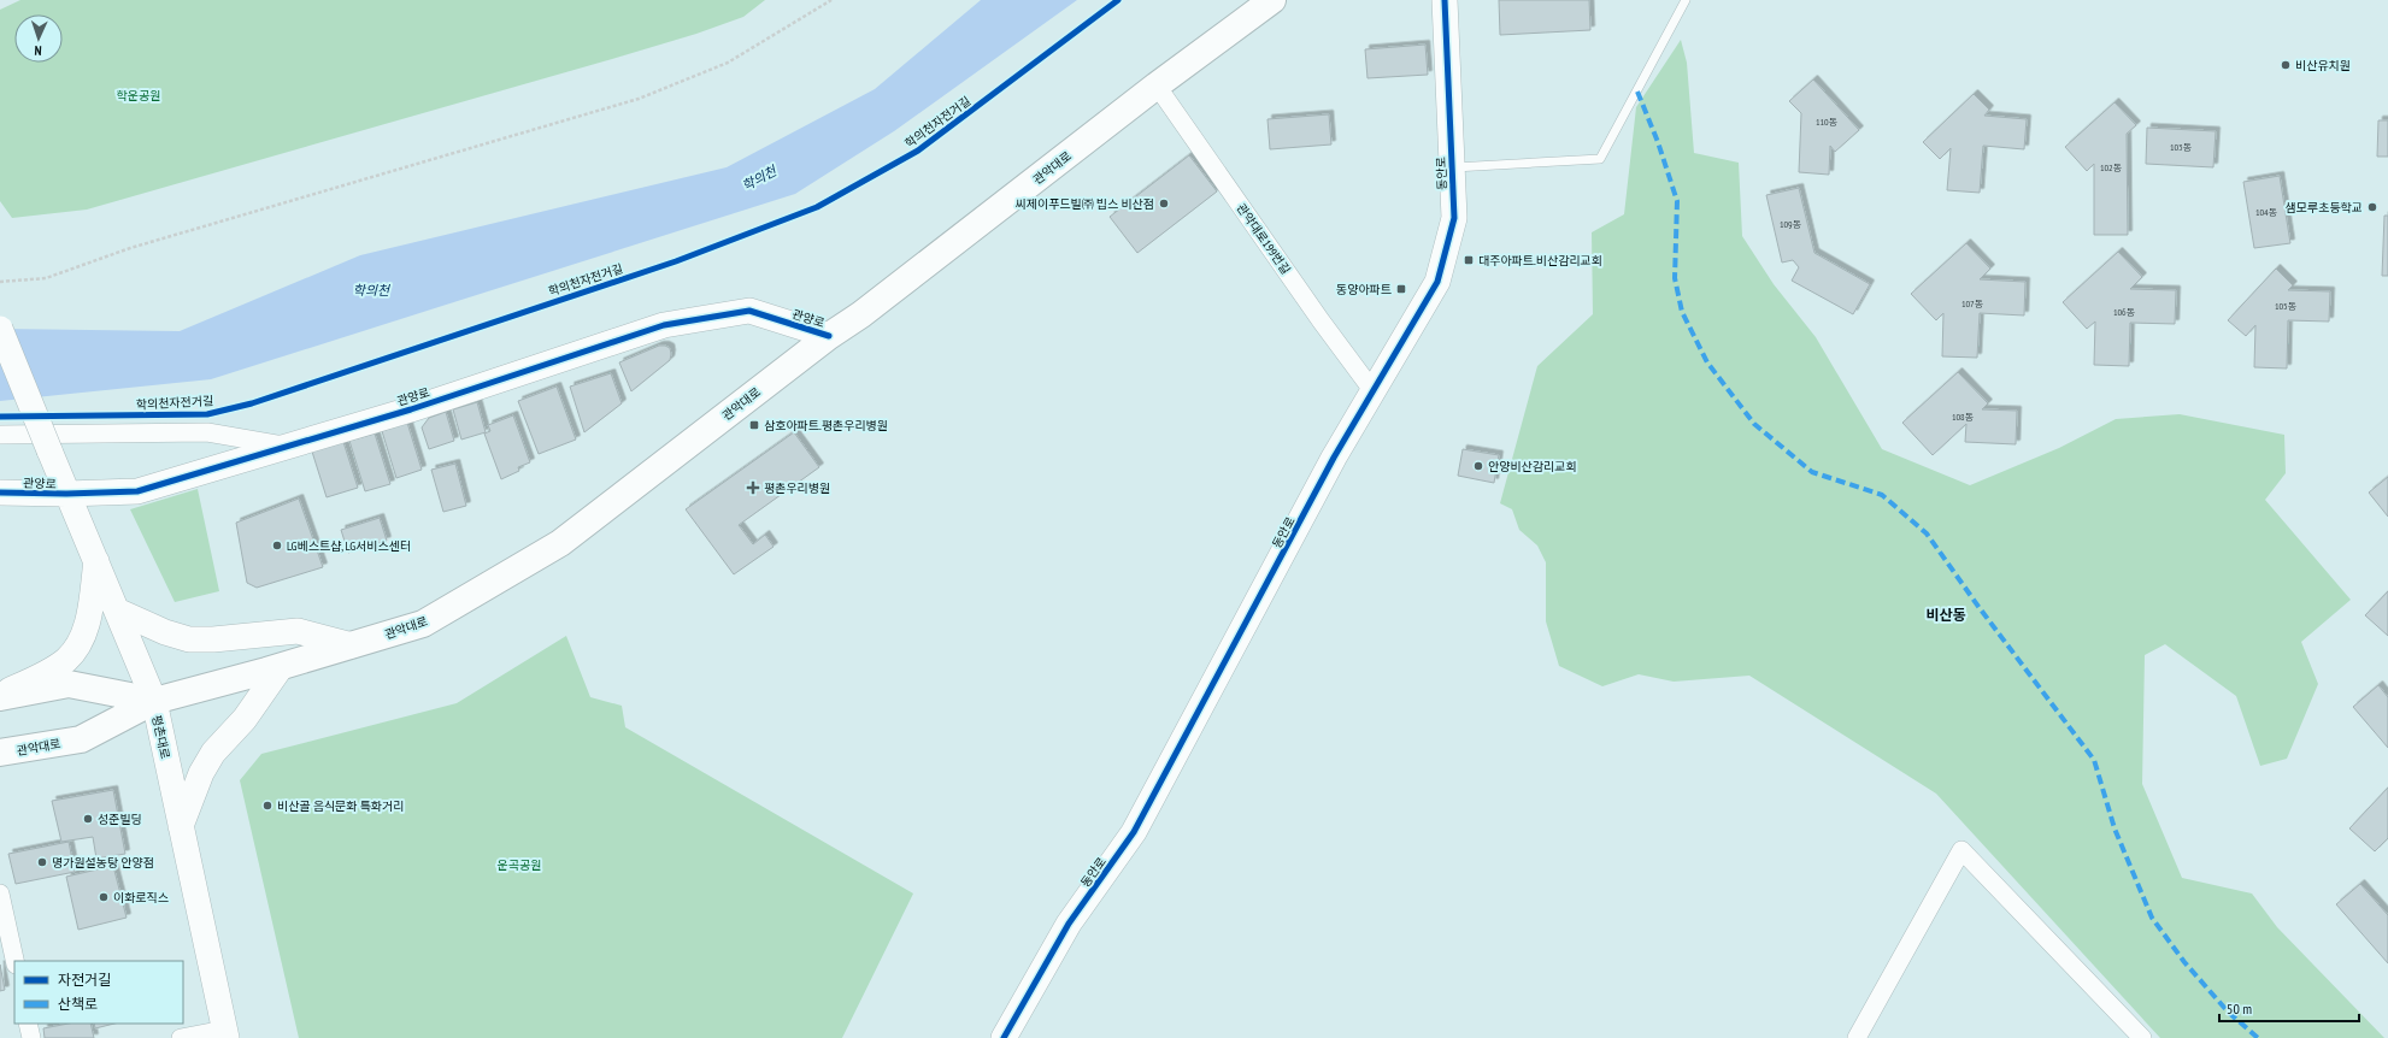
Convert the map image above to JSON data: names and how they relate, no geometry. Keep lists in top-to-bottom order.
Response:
{
  "streets": {
    "main road": ["관악대로"],
    "street": [
      "동안로",
      "관악대로199번길",
      "관양로",
      "평촌대로"
    ],
    "cycle path": ["학의천자전거길"]
  },
  "crossings": [
    ["관악대로", "관악대로199번길"],
    ["관악대로", "관양로"],
    ["관악대로", "평촌대로"],
    ["동안로", "관악대로199번길"],
    ["관양로", "평촌대로"]
  ],
  "districts": ["비산동"],
  "water": ["학의천"],
  "parks": ["학운공원", "운곡공원"],
  "places": {
    "other": [
      "비산유치원",
      "씨제이푸드빌㈜ 빕스 비산점",
      "샘모루초등학교",
      "안양비산감리교회",
      "LG베스트샵, LG서비스센터",
      "비산골 음식문화 특화거리",
      "성준빌딩",
      "명가원설농탕 안양점",
      "이화로직스"
    ],
    "transit": ["대주아파트.비산감리교회", "동양아파트", "삼호아파트.평촌우리병원"],
    "health": ["평촌우리병원"]
  },
  "house_numbers": [
    "110동",
    "103동",
    "102동",
    "104동",
    "109동",
    "107동",
    "105동",
    "106동",
    "108동"
  ],
  "legend": ["자전거길", "산책로"],
  "scale_bar": "50 m",
  "north": "bottom"
}
